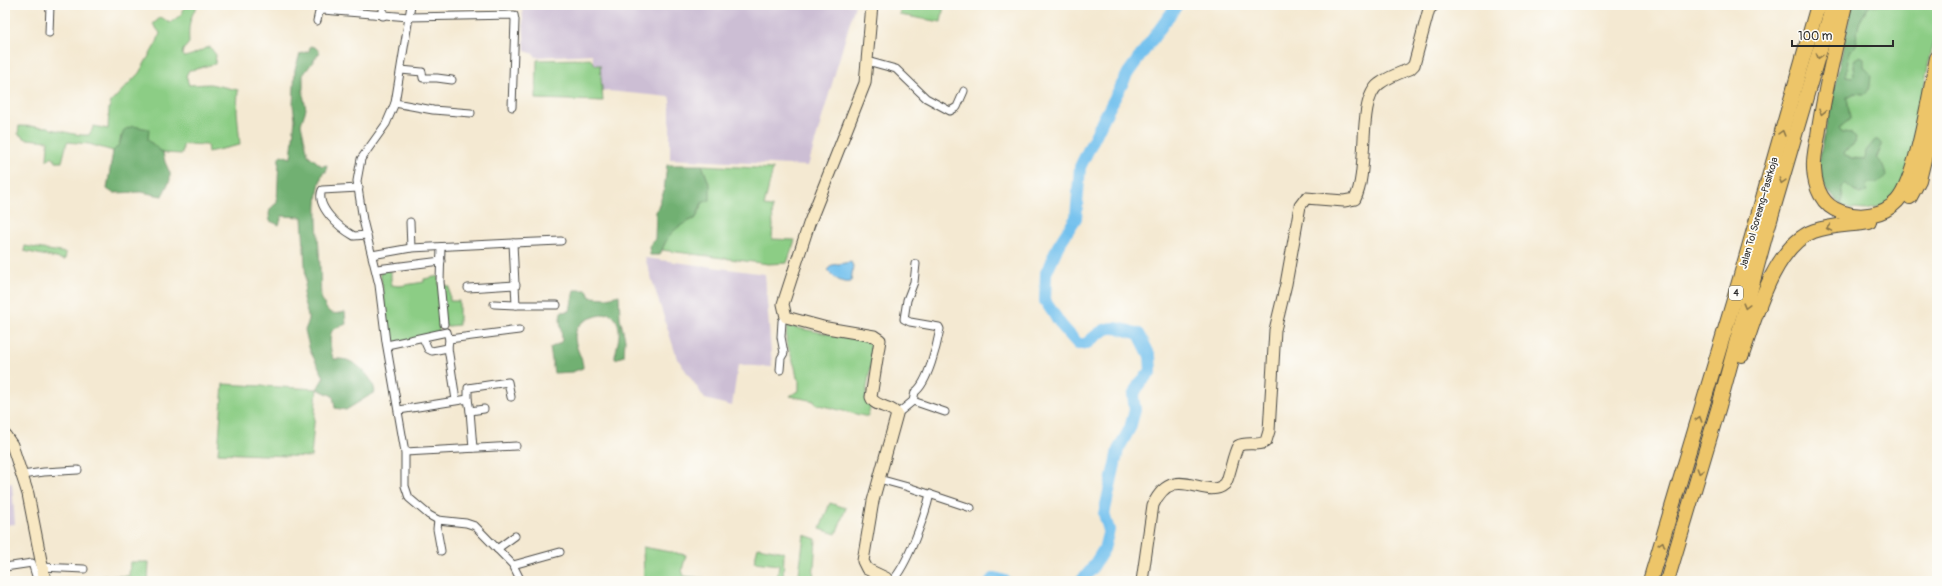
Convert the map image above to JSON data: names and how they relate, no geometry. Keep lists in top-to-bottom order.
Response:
{
  "streets": {
    "highway": ["Jalan Tol Soreang–Pasirkoja", "4"]
  },
  "scale_bar": "100 m"
}
